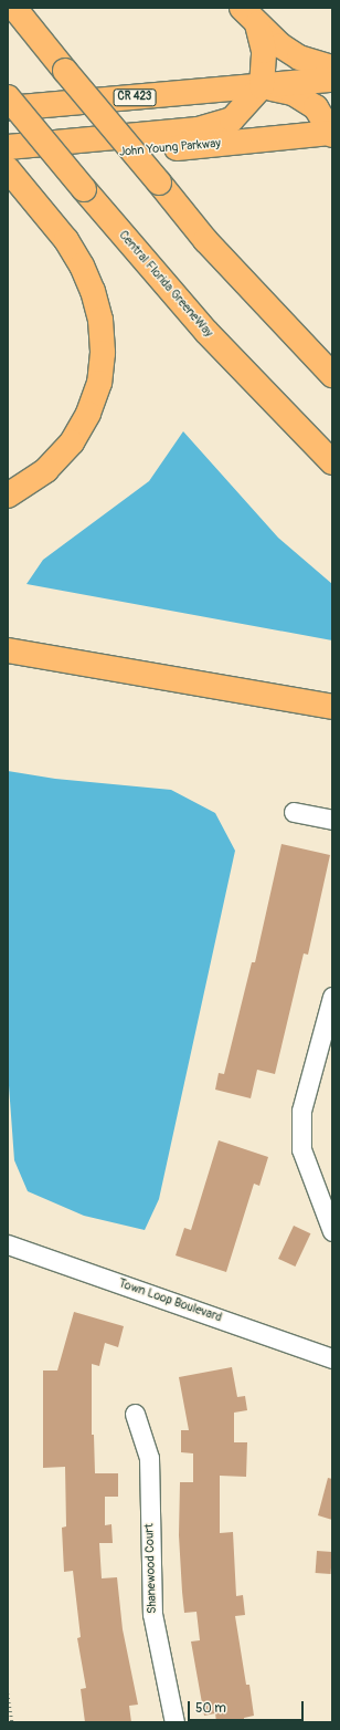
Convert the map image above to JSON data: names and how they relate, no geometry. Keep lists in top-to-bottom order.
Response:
{
  "streets": {
    "highway": ["CR 423", "John Young Parkway", "Central Florida GreeneWay"],
    "street": ["Town Loop Boulevard", "Shanewood Court"]
  },
  "scale_bar": "50 m"
}
